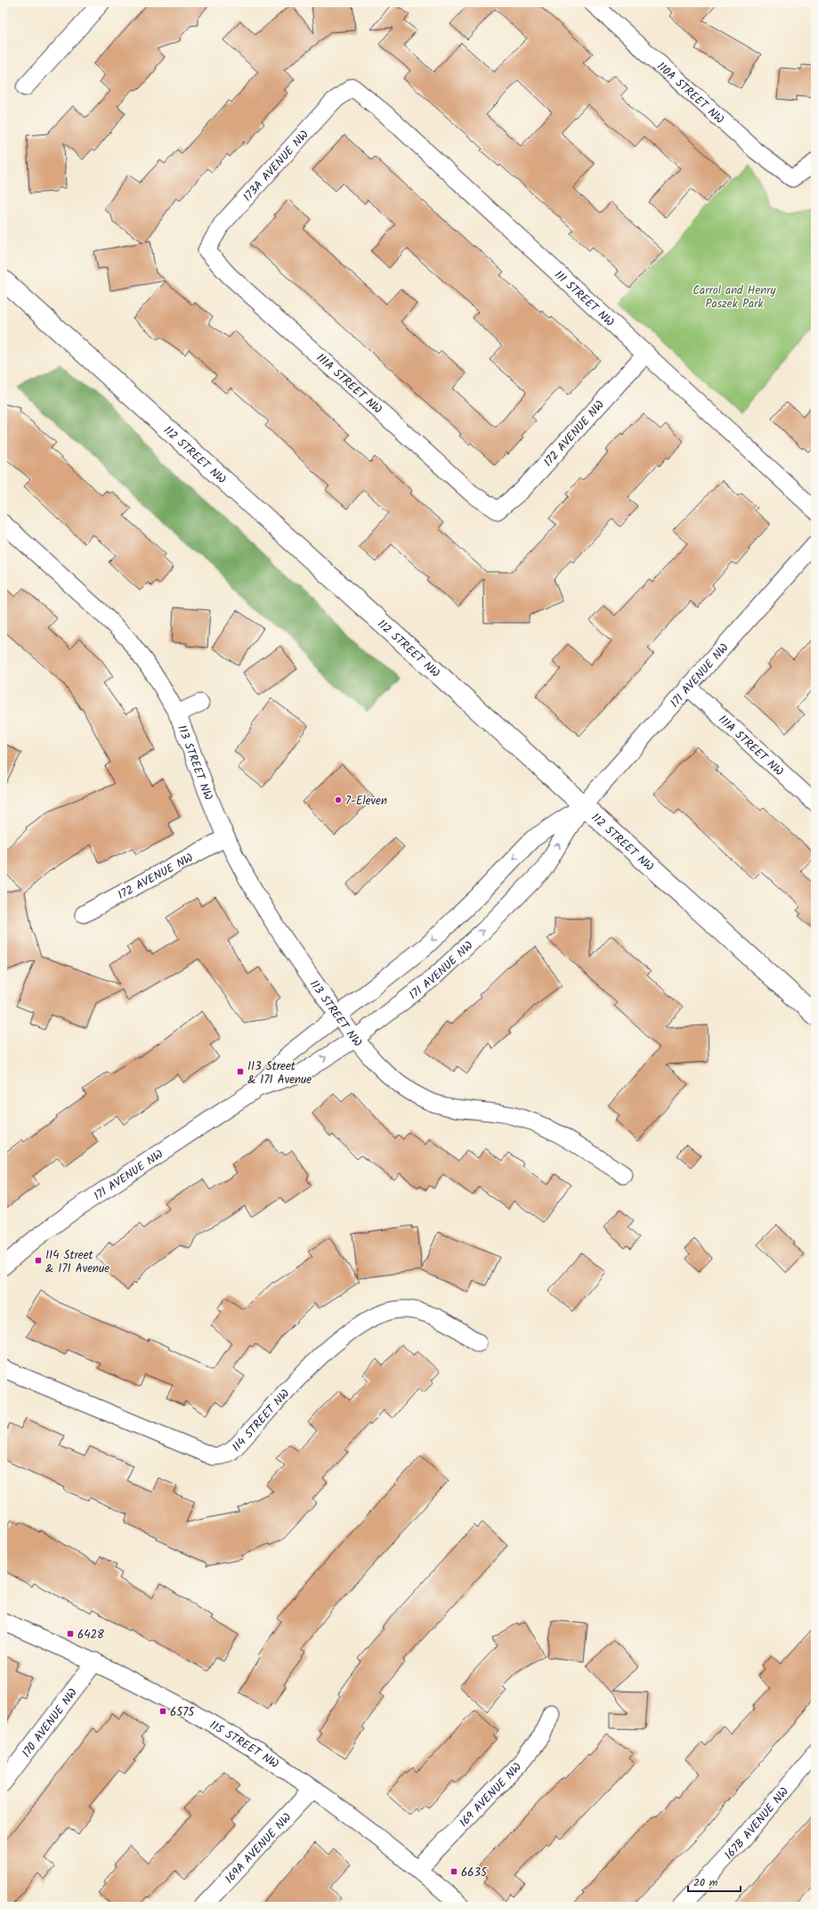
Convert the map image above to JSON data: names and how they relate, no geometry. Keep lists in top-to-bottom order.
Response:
{
  "streets": {
    "main road": ["112 STREET NW"],
    "street": [
      "110A STREET NW",
      "173A AVENUE NW",
      "111 STREET NW",
      "111A STREET NW",
      "172 AVENUE NW",
      "171 AVENUE NW",
      "113 STREET NW",
      "114 STREET NW",
      "170 AVENUE NW",
      "115 STREET NW",
      "169 AVENUE NW",
      "167B AVENUE NW",
      "169A AVENUE NW"
    ]
  },
  "crossings": [
    ["173A AVENUE NW", "111 STREET NW"],
    ["173A AVENUE NW", "111A STREET NW"],
    ["111 STREET NW", "172 AVENUE NW"],
    ["111A STREET NW", "172 AVENUE NW"],
    ["111A STREET NW", "171 AVENUE NW"],
    ["172 AVENUE NW", "113 STREET NW"],
    ["112 STREET NW", "171 AVENUE NW"],
    ["171 AVENUE NW", "113 STREET NW"],
    ["170 AVENUE NW", "115 STREET NW"],
    ["115 STREET NW", "169 AVENUE NW"],
    ["115 STREET NW", "169A AVENUE NW"]
  ],
  "parks": ["Carrol and Henry Paszek Park"],
  "places": {
    "other": ["7-Eleven"],
    "transit": [
      "113 Street & 171 Avenue",
      "114 Street & 171 Avenue",
      "6428",
      "6575",
      "6635"
    ]
  },
  "scale_bar": "20 m"
}
